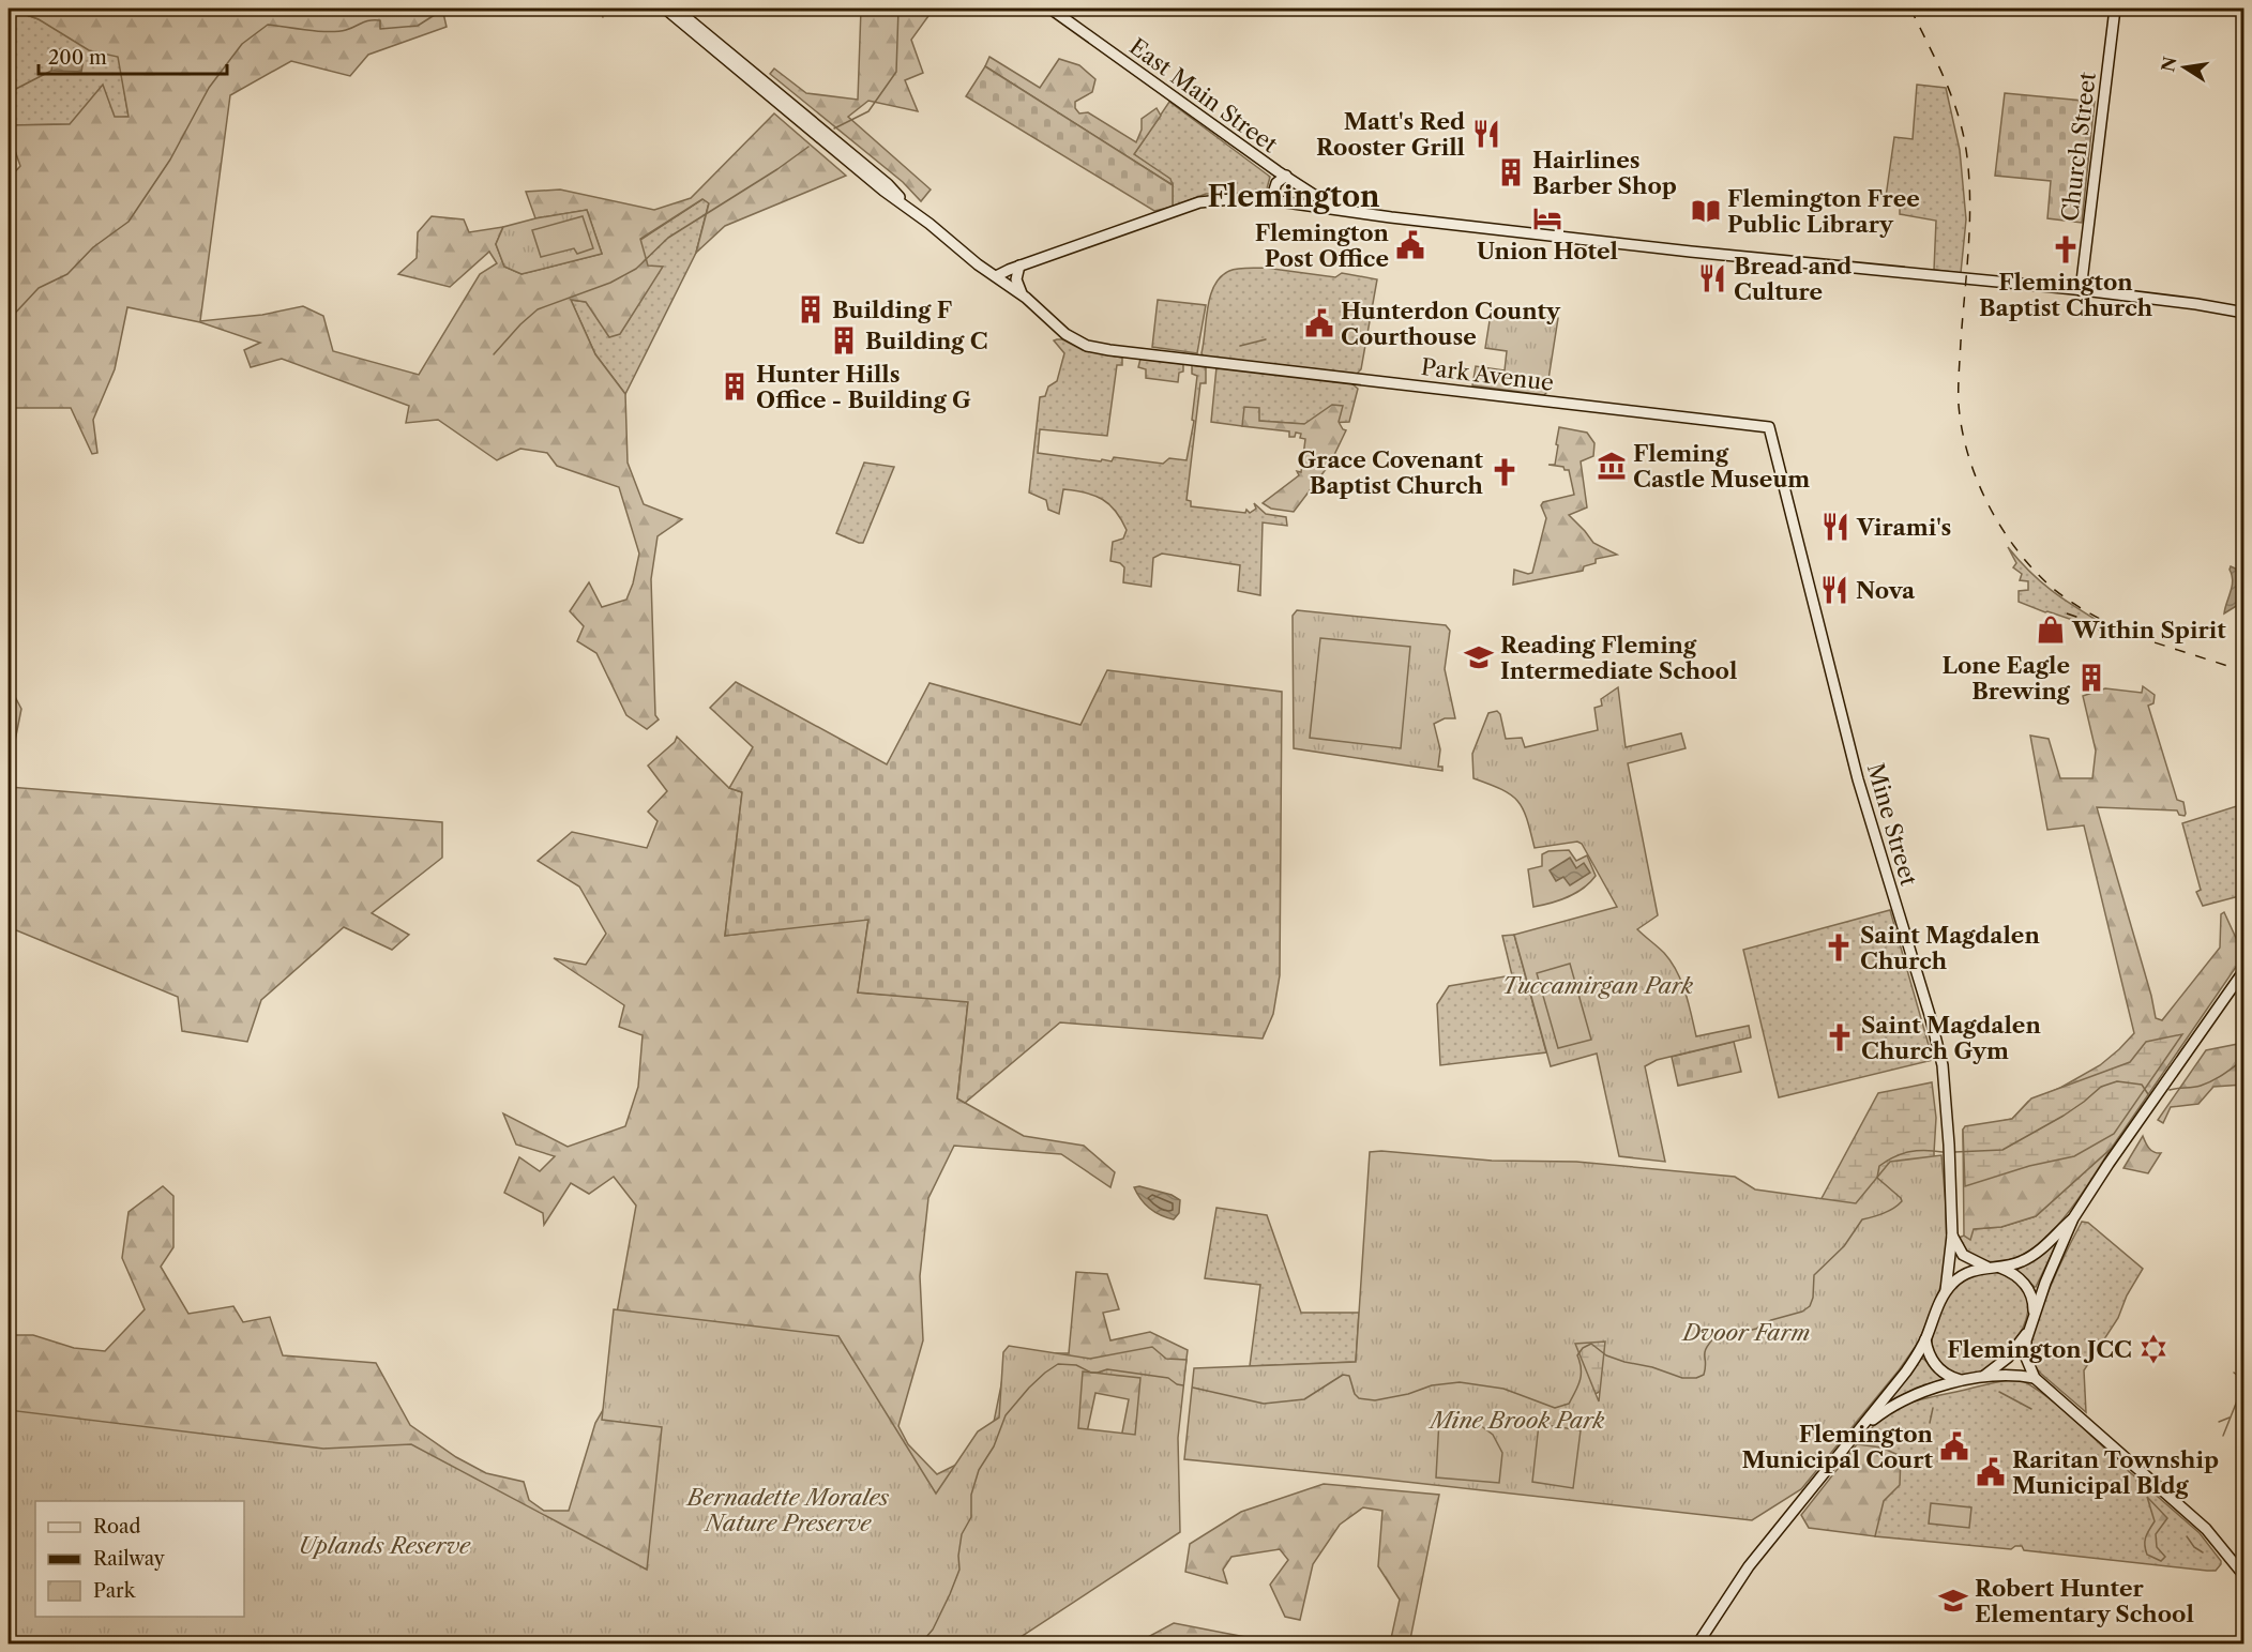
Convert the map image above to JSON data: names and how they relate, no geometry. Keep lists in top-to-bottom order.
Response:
{
  "streets": {
    "street": [
      "East Main Street",
      "Church Street",
      "Park Avenue",
      "Mine Street"
    ]
  },
  "crossings": [
    ["Park Avenue", "Mine Street"]
  ],
  "districts": ["Flemington"],
  "parks": [
    "Tuccamirgan Park",
    "Dvoor Farm",
    "Mine Brook Park",
    "Bernadette Morales Nature Preserve",
    "Uplands Reserve"
  ],
  "places": {
    "restaurant": [
      "Matt's Red Rooster Grill",
      "Bread and Culture",
      "Virami's",
      "Nova"
    ],
    "building": [
      "Hairlines Barber Shop",
      "Building F",
      "Building C",
      "Hunter Hills Office - Building G",
      "Lone Eagle Brewing"
    ],
    "library": ["Flemington Free Public Library"],
    "hotel": ["Union Hotel"],
    "public building": [
      "Flemington Post Office",
      "Hunterdon County Courthouse",
      "Flemington Municipal Court",
      "Raritan Township Municipal Bldg"
    ],
    "church": [
      "Flemington Baptist Church",
      "Grace Covenant Baptist Church",
      "Saint Magdalen Church",
      "Saint Magdalen Church Gym"
    ],
    "museum": ["Fleming Castle Museum"],
    "shop": ["Within Spirit"],
    "school or university": ["Reading Fleming Intermediate School", "Robert Hunter Elementary School"],
    "synagogue": ["Flemington JCC"]
  },
  "legend": ["Road", "Railway", "Park"],
  "scale_bar": "200 m",
  "north": "left"
}
